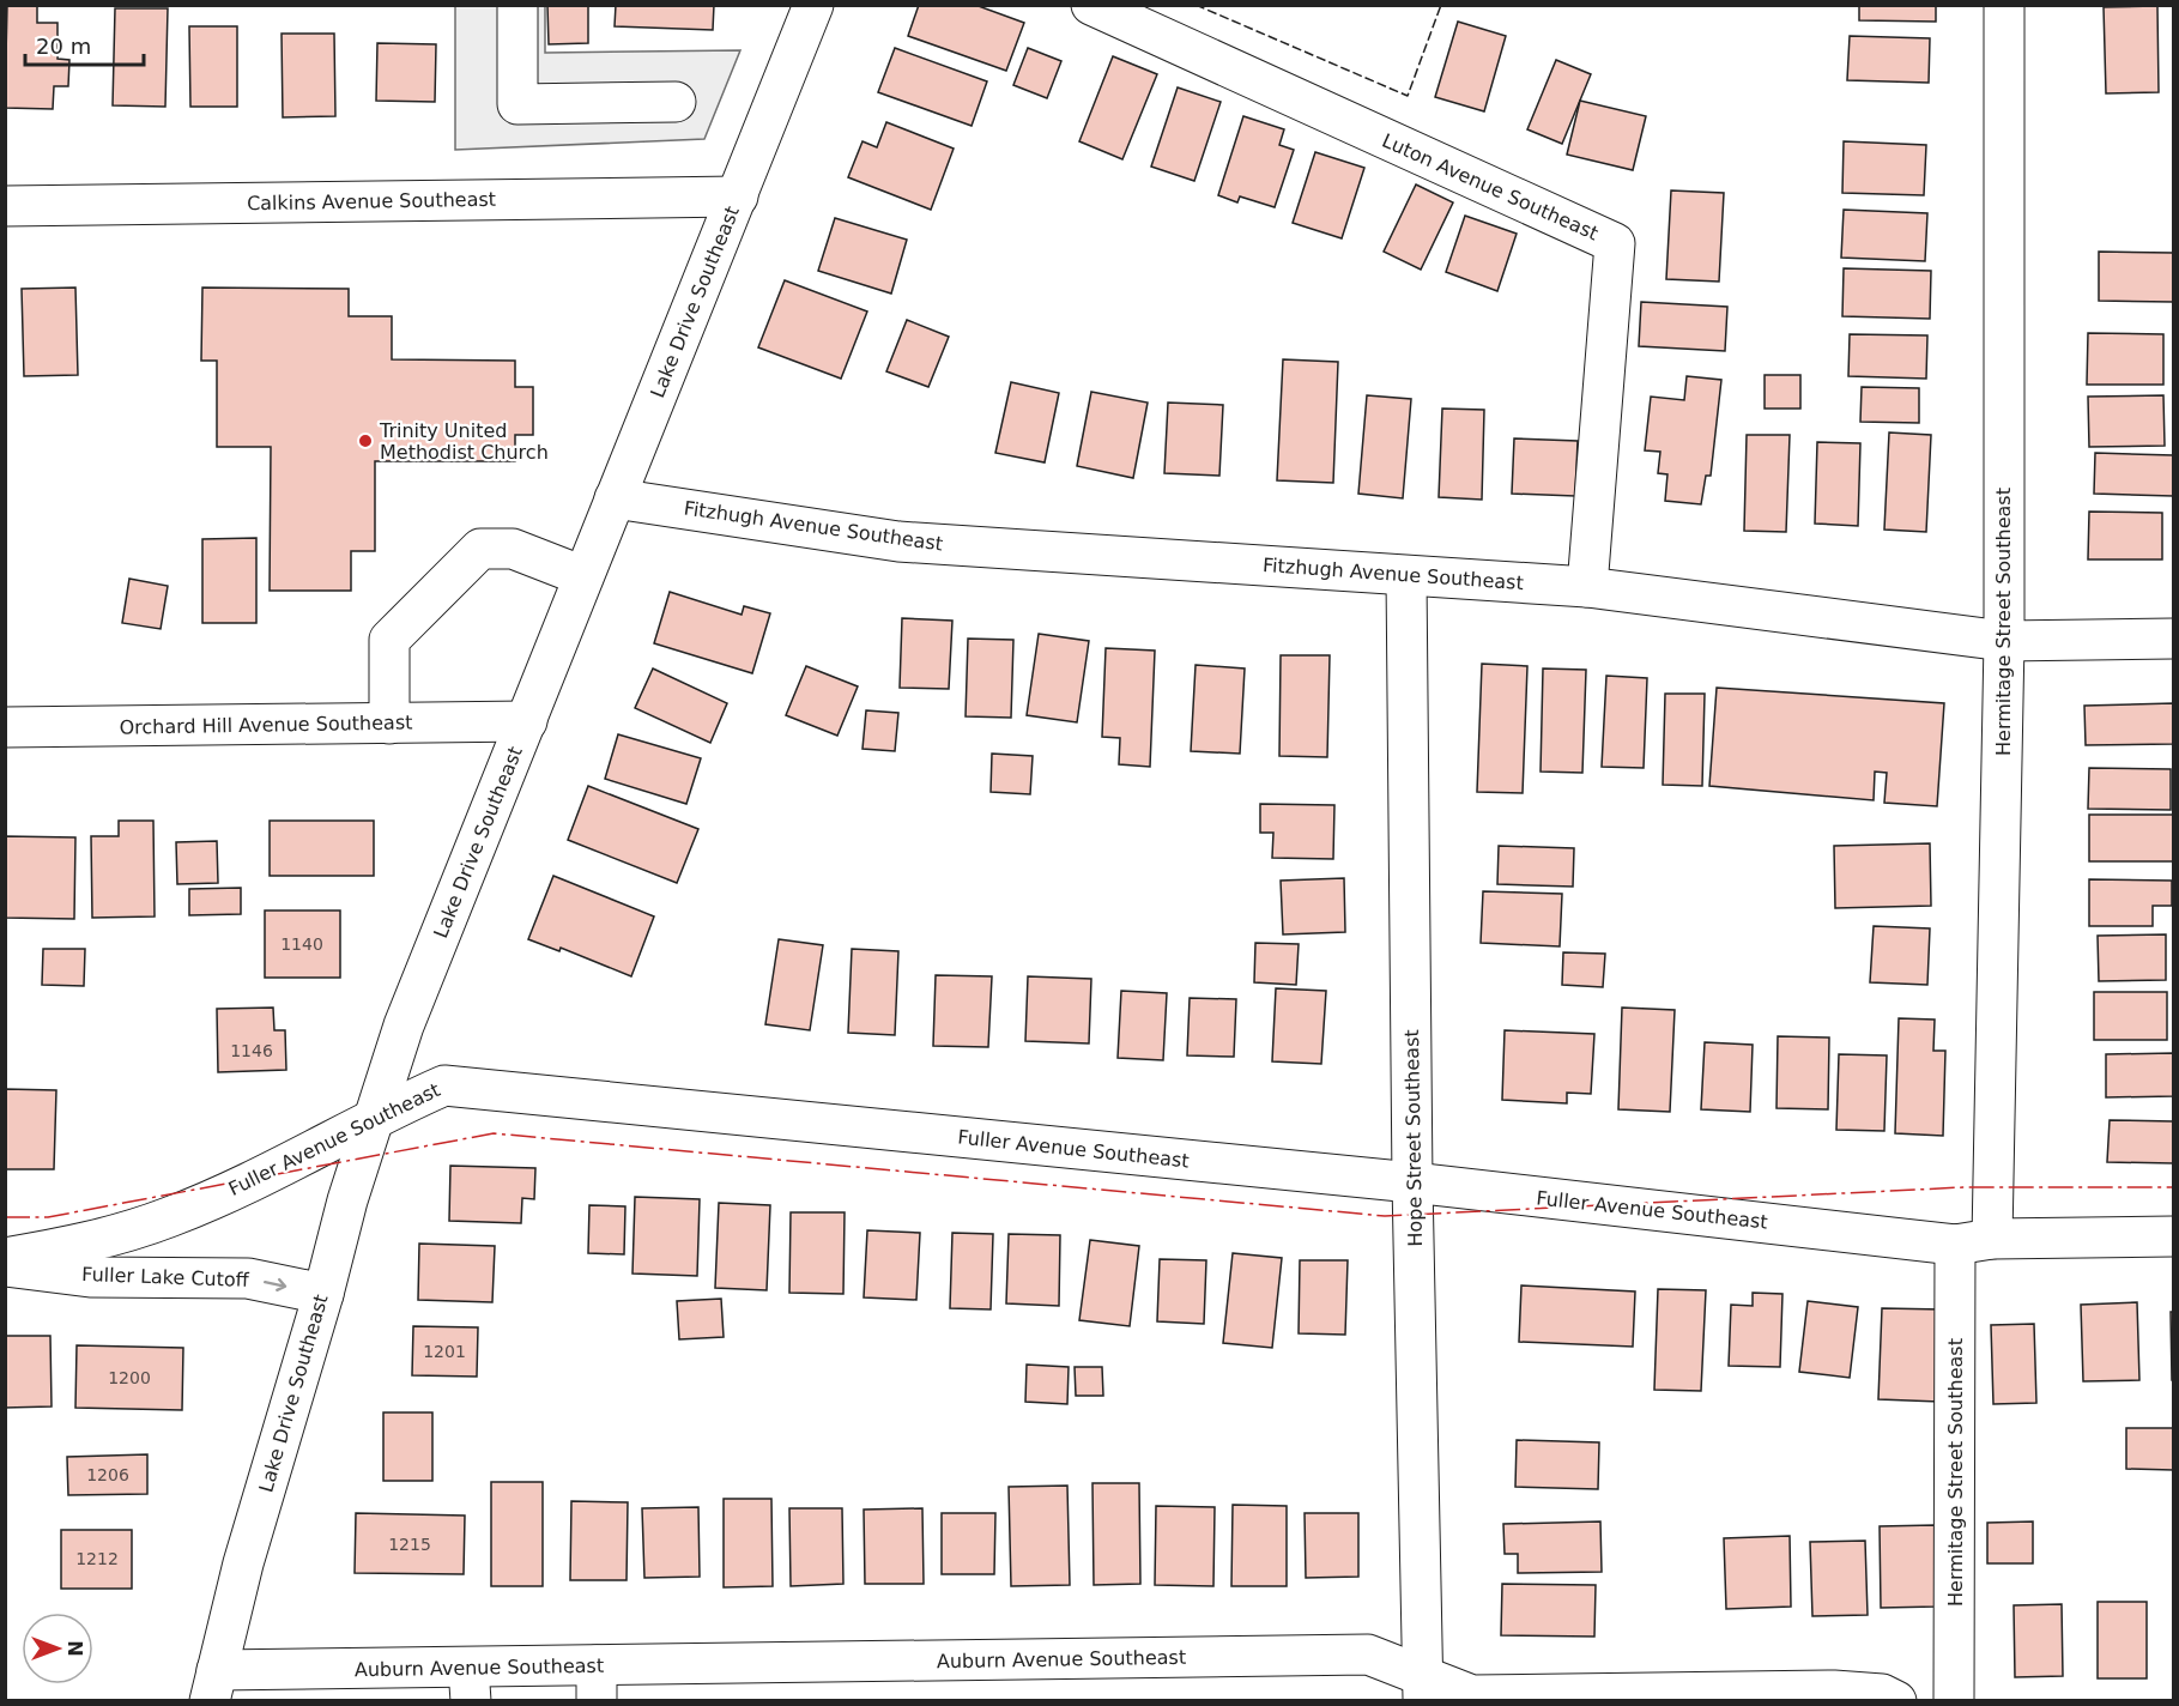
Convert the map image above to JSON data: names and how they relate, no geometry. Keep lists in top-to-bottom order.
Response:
{
  "streets": {
    "street": [
      "Luton Avenue Southeast",
      "Calkins Avenue Southeast",
      "Lake Drive Southeast",
      "Fitzhugh Avenue Southeast",
      "Hermitage Street Southeast",
      "Orchard Hill Avenue Southeast",
      "Hope Street Southeast",
      "Fuller Avenue Southeast",
      "Fuller Lake Cutoff",
      "Auburn Avenue Southeast"
    ]
  },
  "crossings": [
    ["Luton Avenue Southeast", "Fitzhugh Avenue Southeast"],
    ["Calkins Avenue Southeast", "Lake Drive Southeast"],
    ["Lake Drive Southeast", "Fitzhugh Avenue Southeast"],
    ["Lake Drive Southeast", "Orchard Hill Avenue Southeast"],
    ["Lake Drive Southeast", "Fuller Avenue Southeast"],
    ["Lake Drive Southeast", "Fuller Lake Cutoff"],
    ["Lake Drive Southeast", "Auburn Avenue Southeast"],
    ["Fitzhugh Avenue Southeast", "Hermitage Street Southeast"],
    ["Fitzhugh Avenue Southeast", "Hope Street Southeast"],
    ["Hermitage Street Southeast", "Fuller Avenue Southeast"],
    ["Hope Street Southeast", "Fuller Avenue Southeast"],
    ["Hope Street Southeast", "Auburn Avenue Southeast"]
  ],
  "one_way": ["Fuller Lake Cutoff"],
  "places": ["Trinity United Methodist Church"],
  "house_numbers": [
    "1140",
    "1146",
    "1201",
    "1200",
    "1206",
    "1215",
    "1212"
  ],
  "scale_bar": "20 m",
  "north": "right"
}
